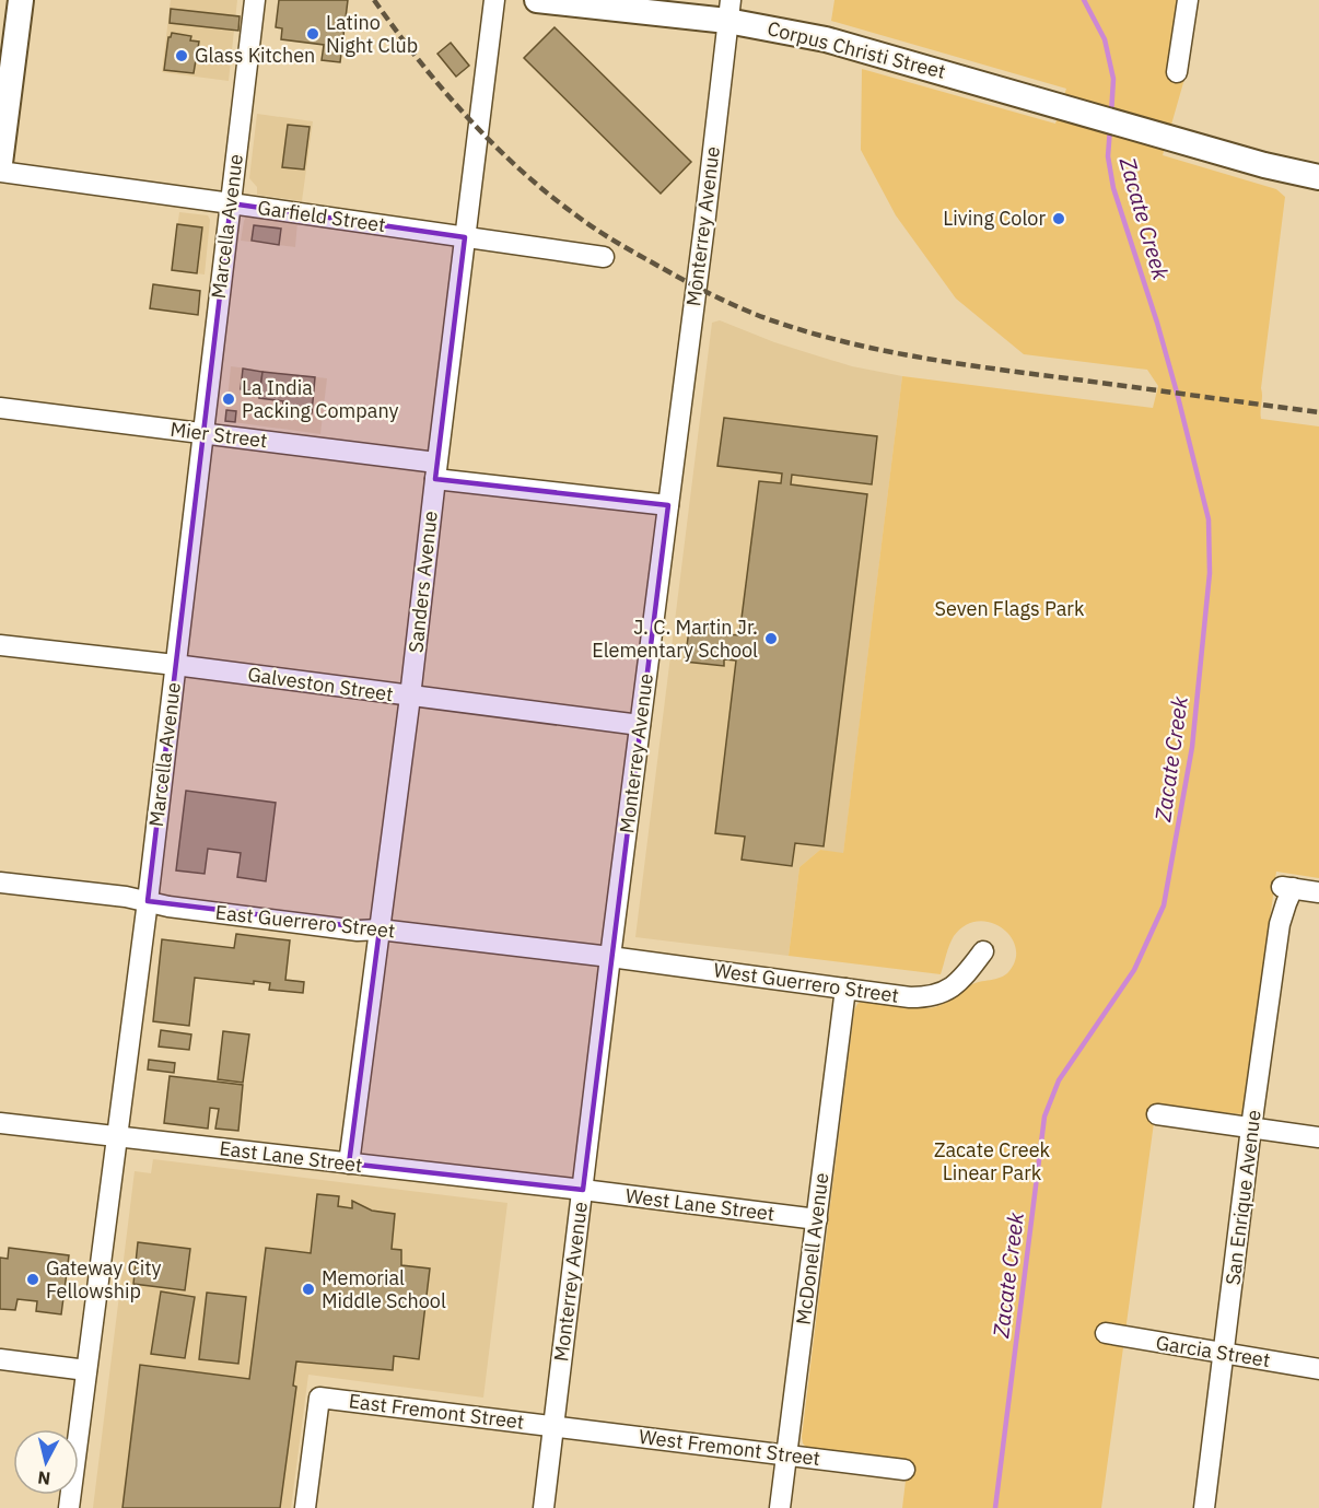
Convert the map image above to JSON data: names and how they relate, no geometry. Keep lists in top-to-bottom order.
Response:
{
  "streets": {
    "main road": ["Corpus Christi Street"],
    "street": [
      "Garfield Street",
      "Marcella Avenue",
      "Monterrey Avenue",
      "Mier Street",
      "Sanders Avenue",
      "Galveston Street",
      "East Guerrero Street",
      "West Guerrero Street",
      "East Lane Street",
      "San Enrique Avenue",
      "West Lane Street",
      "McDonell Avenue",
      "Garcia Street",
      "East Fremont Street",
      "West Fremont Street"
    ]
  },
  "crossings": [
    ["Corpus Christi Street", "Monterrey Avenue"],
    ["Garfield Street", "Marcella Avenue"],
    ["Garfield Street", "Sanders Avenue"],
    ["Marcella Avenue", "Mier Street"],
    ["Marcella Avenue", "Galveston Street"],
    ["Marcella Avenue", "East Guerrero Street"],
    ["Marcella Avenue", "East Lane Street"],
    ["Monterrey Avenue", "Mier Street"],
    ["Monterrey Avenue", "Galveston Street"],
    ["Monterrey Avenue", "East Guerrero Street"],
    ["Monterrey Avenue", "West Guerrero Street"],
    ["Monterrey Avenue", "East Lane Street"],
    ["Monterrey Avenue", "West Lane Street"],
    ["Monterrey Avenue", "East Fremont Street"],
    ["Monterrey Avenue", "West Fremont Street"],
    ["Mier Street", "Sanders Avenue"],
    ["Sanders Avenue", "Galveston Street"],
    ["Sanders Avenue", "East Guerrero Street"],
    ["Sanders Avenue", "East Lane Street"],
    ["East Guerrero Street", "West Guerrero Street"],
    ["West Guerrero Street", "McDonell Avenue"],
    ["East Lane Street", "West Lane Street"],
    ["San Enrique Avenue", "Garcia Street"],
    ["West Lane Street", "McDonell Avenue"],
    ["McDonell Avenue", "West Fremont Street"],
    ["East Fremont Street", "West Fremont Street"]
  ],
  "water": ["Zacate Creek"],
  "parks": ["Seven Flags Park", "Zacate Creek Linear Park"],
  "places": [
    "Latino Night Club",
    "Glass Kitchen",
    "Living Color",
    "La India Packing Company",
    "J. C. Martin Jr. Elementary School",
    "Gateway City Fellowship",
    "Memorial Middle School"
  ],
  "north": "bottom"
}
